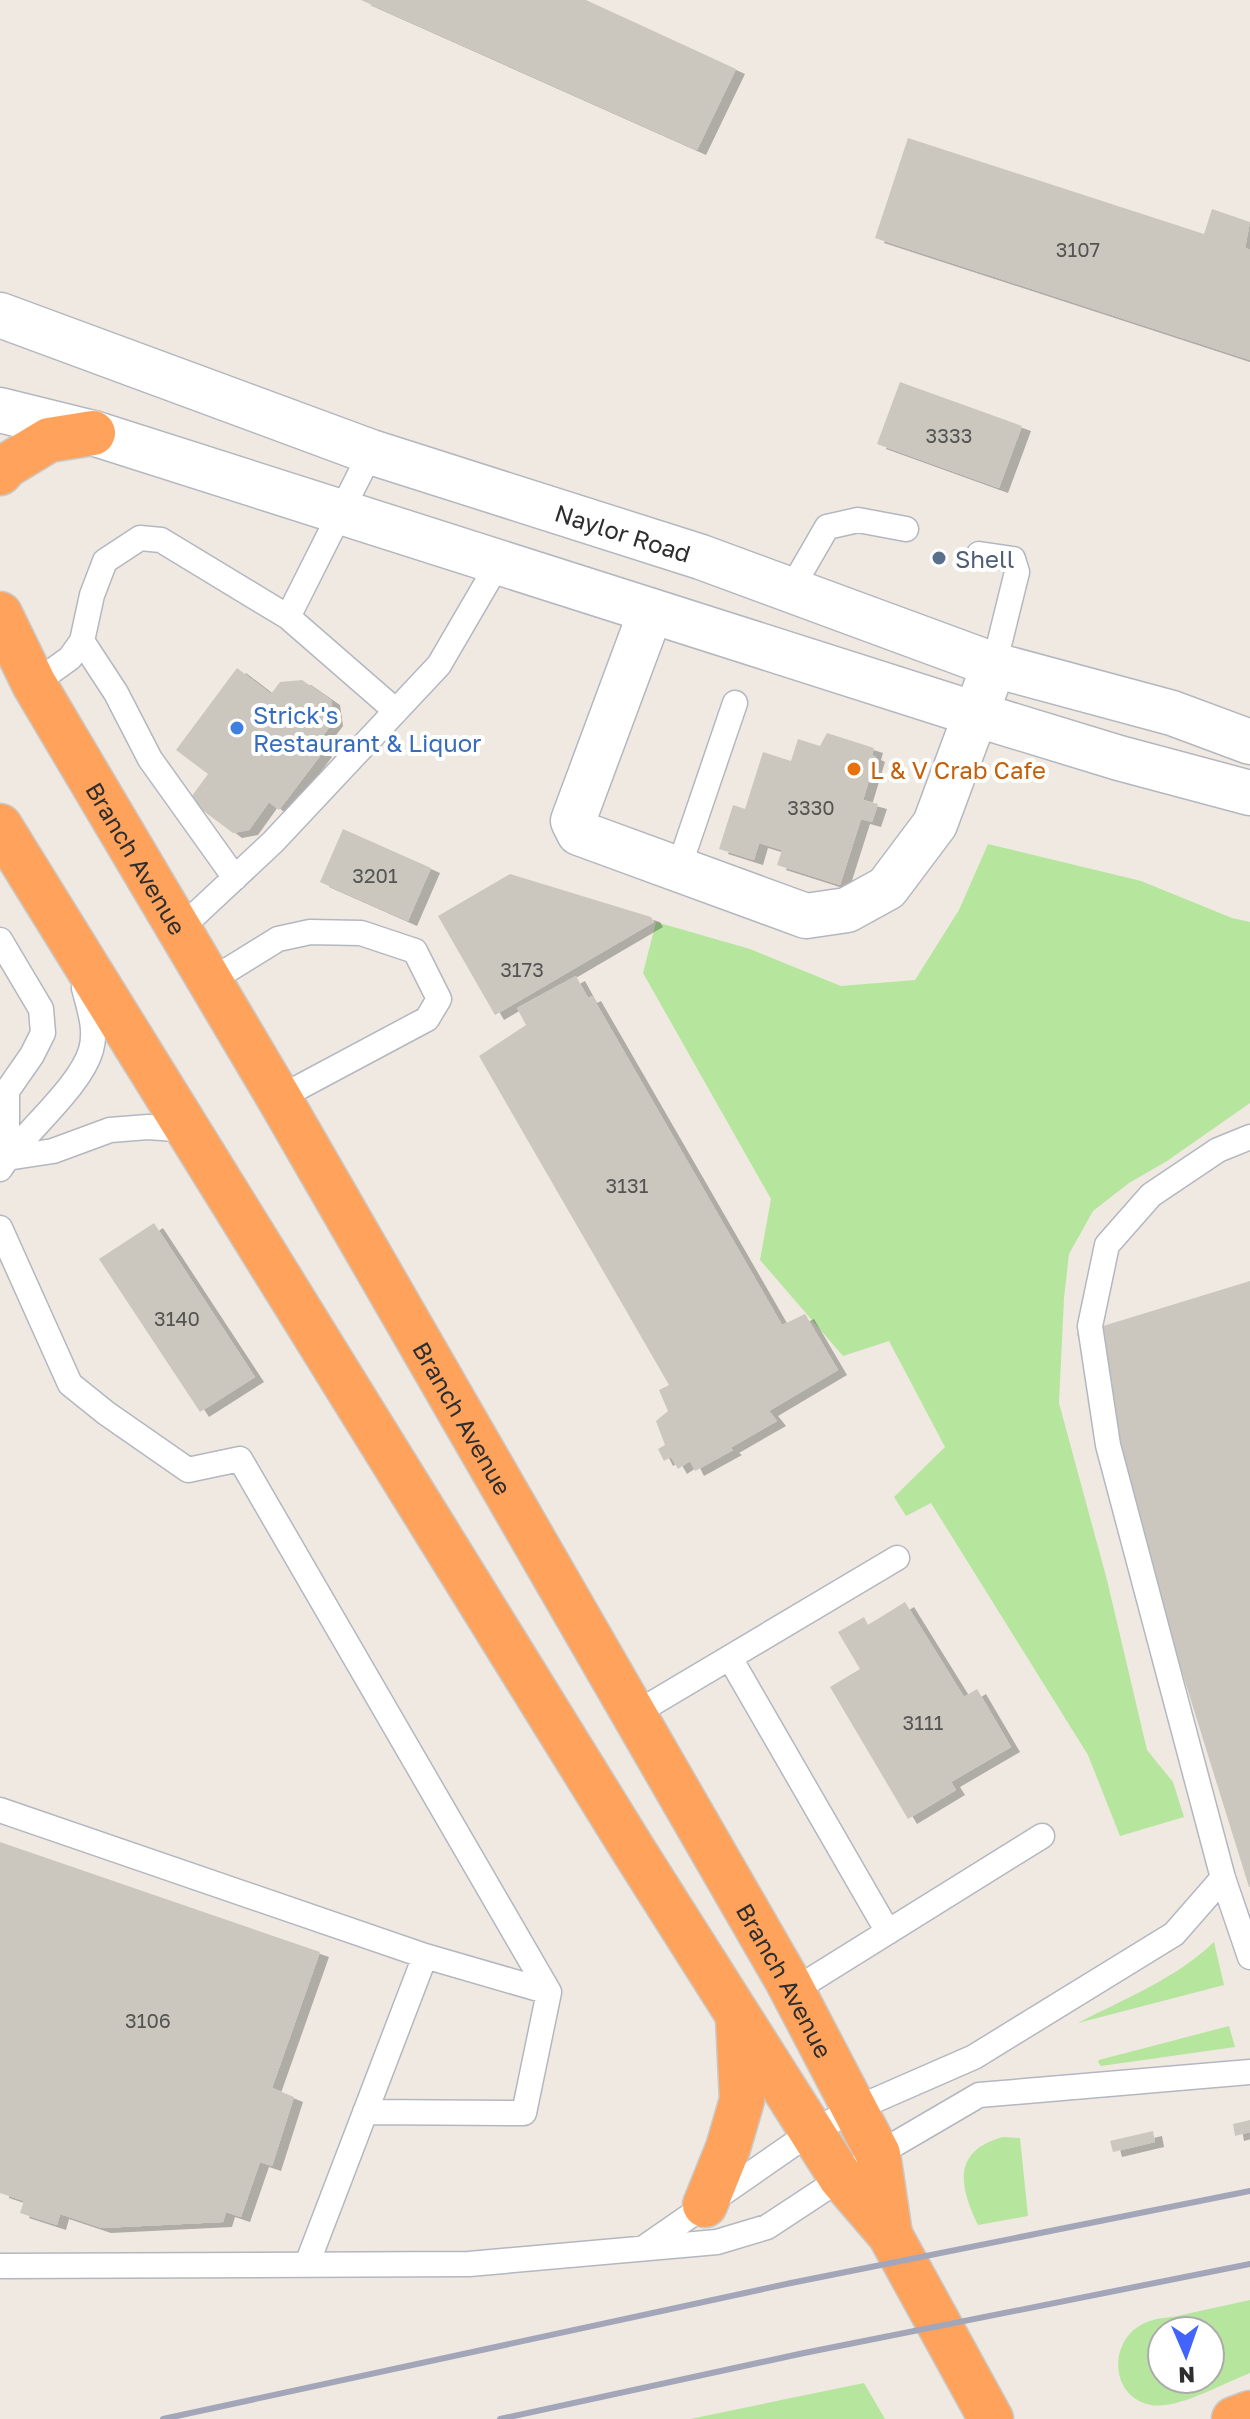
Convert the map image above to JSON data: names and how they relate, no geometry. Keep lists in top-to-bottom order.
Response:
{
  "streets": {
    "highway": ["Branch Avenue"],
    "main road": ["Naylor Road"]
  },
  "places": ["Shell", "Strick's Restaurant & Liquor", "L & V Crab Cafe"],
  "house_numbers": [
    "3107",
    "3333",
    "3330",
    "3201",
    "3173",
    "3131",
    "3140",
    "3111",
    "3106"
  ],
  "north": "bottom"
}
